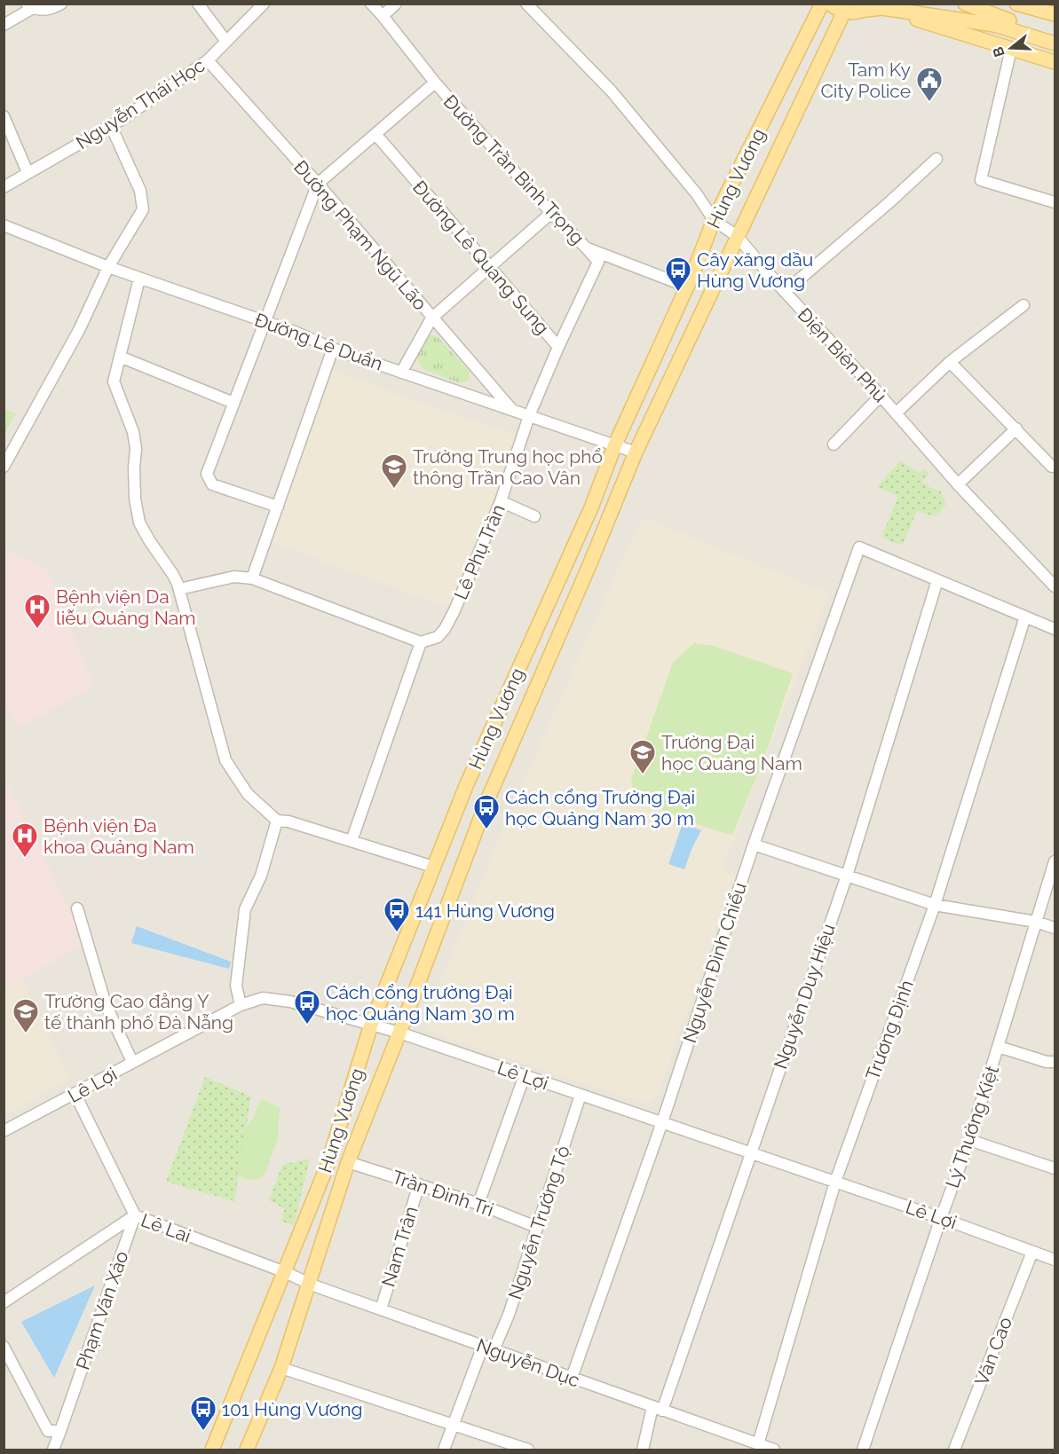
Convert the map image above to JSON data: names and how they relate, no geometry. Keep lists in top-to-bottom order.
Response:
{
  "streets": {
    "main road": ["Hùng Vương"],
    "street": [
      "Nguyễn Thái Học",
      "Đường Trần Bình Trọng",
      "Đường Phạm Ngũ Lão",
      "Đường Lê Quang Sung",
      "Đường Lê Duẩn",
      "Điện Biên Phủ",
      "Lê Phụ Trần",
      "Nguyễn Đình Chiểu",
      "Nguyễn Duy Hiệu",
      "Trương Định",
      "Lê Lợi",
      "Lý Thường Kiệt",
      "Trần Đình Tri",
      "Nguyễn Trường Tộ",
      "Lê Lai",
      "Nam Trân",
      "Phạm Văn Xảo",
      "Văn Cao",
      "Nguyễn Dục"
    ]
  },
  "crossings": [
    ["Nguyễn Thái Học", "Đường Phạm Ngũ Lão"],
    ["Đường Trần Bình Trọng", "Đường Lê Quang Sung"],
    ["Hùng Vương", "Đường Lê Duẩn"],
    ["Hùng Vương", "Điện Biên Phủ"],
    ["Hùng Vương", "Lê Lợi"],
    ["Hùng Vương", "Trần Đình Tri"],
    ["Hùng Vương", "Lê Lai"],
    ["Hùng Vương", "Nguyễn Dục"],
    ["Đường Phạm Ngũ Lão", "Đường Lê Duẩn"],
    ["Đường Lê Quang Sung", "Đường Lê Duẩn"],
    ["Đường Lê Quang Sung", "Lê Phụ Trần"],
    ["Đường Lê Duẩn", "Lê Phụ Trần"],
    ["Nguyễn Đình Chiểu", "Nguyễn Duy Hiệu"],
    ["Nguyễn Đình Chiểu", "Lê Lợi"],
    ["Nguyễn Đình Chiểu", "Nguyễn Dục"],
    ["Nguyễn Duy Hiệu", "Lê Lợi"],
    ["Nguyễn Duy Hiệu", "Nguyễn Dục"],
    ["Trương Định", "Lê Lợi"],
    ["Trương Định", "Nguyễn Dục"],
    ["Lê Lợi", "Lý Thường Kiệt"],
    ["Lê Lợi", "Nguyễn Trường Tộ"],
    ["Lê Lợi", "Văn Cao"],
    ["Trần Đình Tri", "Nguyễn Trường Tộ"],
    ["Trần Đình Tri", "Nam Trân"],
    ["Nguyễn Trường Tộ", "Nguyễn Dục"],
    ["Lê Lai", "Phạm Văn Xảo"],
    ["Lê Lai", "Nguyễn Dục"],
    ["Nam Trân", "Nguyễn Dục"]
  ],
  "places": {
    "public building": ["Tam Ky City Police"],
    "bus stop": [
      "Cây xăng dầu Hùng Vương",
      "Cách cổng Trường Đại học Quảng Nam 30 m",
      "141 Hùng Vương",
      "Cách cổng trường Đại học Quảng Nam 30 m",
      "101 Hùng Vương"
    ],
    "school or university": ["Trường Trung học phổ thông Trần Cao Vân", "Trường Đại học Quảng Nam", "Trường Cao đẳng Y tế thành phố Đà Nẵng"],
    "hospital": ["Bệnh viện Da liễu Quảng Nam", "Bệnh viện Đa khoa Quảng Nam"]
  },
  "north": "left"
}
